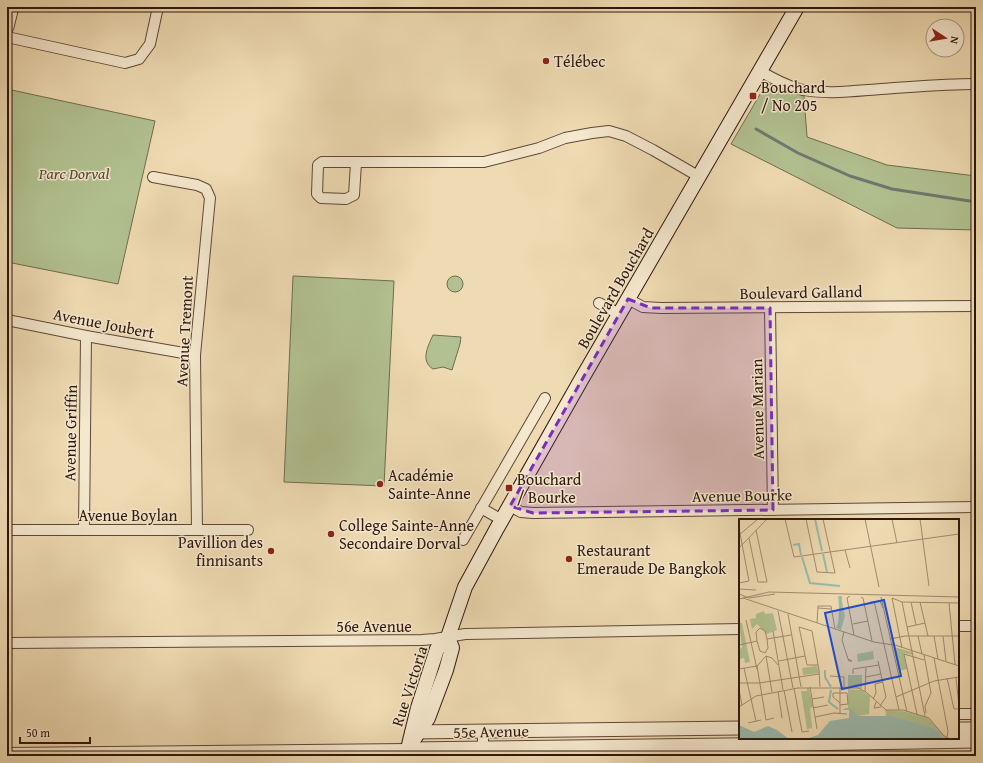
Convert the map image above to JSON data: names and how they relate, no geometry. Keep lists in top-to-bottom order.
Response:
{
  "streets": {
    "main road": ["Boulevard Bouchard", "Rue Victoria"],
    "street": [
      "Boulevard Galland",
      "Avenue Joubert",
      "Avenue Tremont",
      "Avenue Marian",
      "Avenue Griffin",
      "Avenue Bourke",
      "Avenue Boylan",
      "56e Avenue",
      "55e Avenue"
    ]
  },
  "crossings": [
    ["Boulevard Bouchard", "Boulevard Galland"],
    ["Boulevard Bouchard", "Avenue Bourke"],
    ["Boulevard Bouchard", "Rue Victoria"],
    ["Boulevard Galland", "Avenue Marian"],
    ["Avenue Joubert", "Avenue Tremont"],
    ["Avenue Joubert", "Avenue Griffin"],
    ["Avenue Tremont", "Avenue Boylan"],
    ["Avenue Marian", "Avenue Bourke"],
    ["Avenue Griffin", "Avenue Boylan"],
    ["56e Avenue", "Rue Victoria"],
    ["Rue Victoria", "55e Avenue"]
  ],
  "parks": ["Parc Dorval"],
  "places": {
    "other": [
      "Télébec",
      "Académie Sainte-Anne",
      "College Sainte-Anne Secondaire Dorval",
      "Pavillion des finnisants",
      "Restaurant Emeraude De Bangkok"
    ],
    "transit": ["Bouchard / No 205", "Bouchard / Bourke"]
  },
  "scale_bar": "50 m",
  "north": "right"
}
